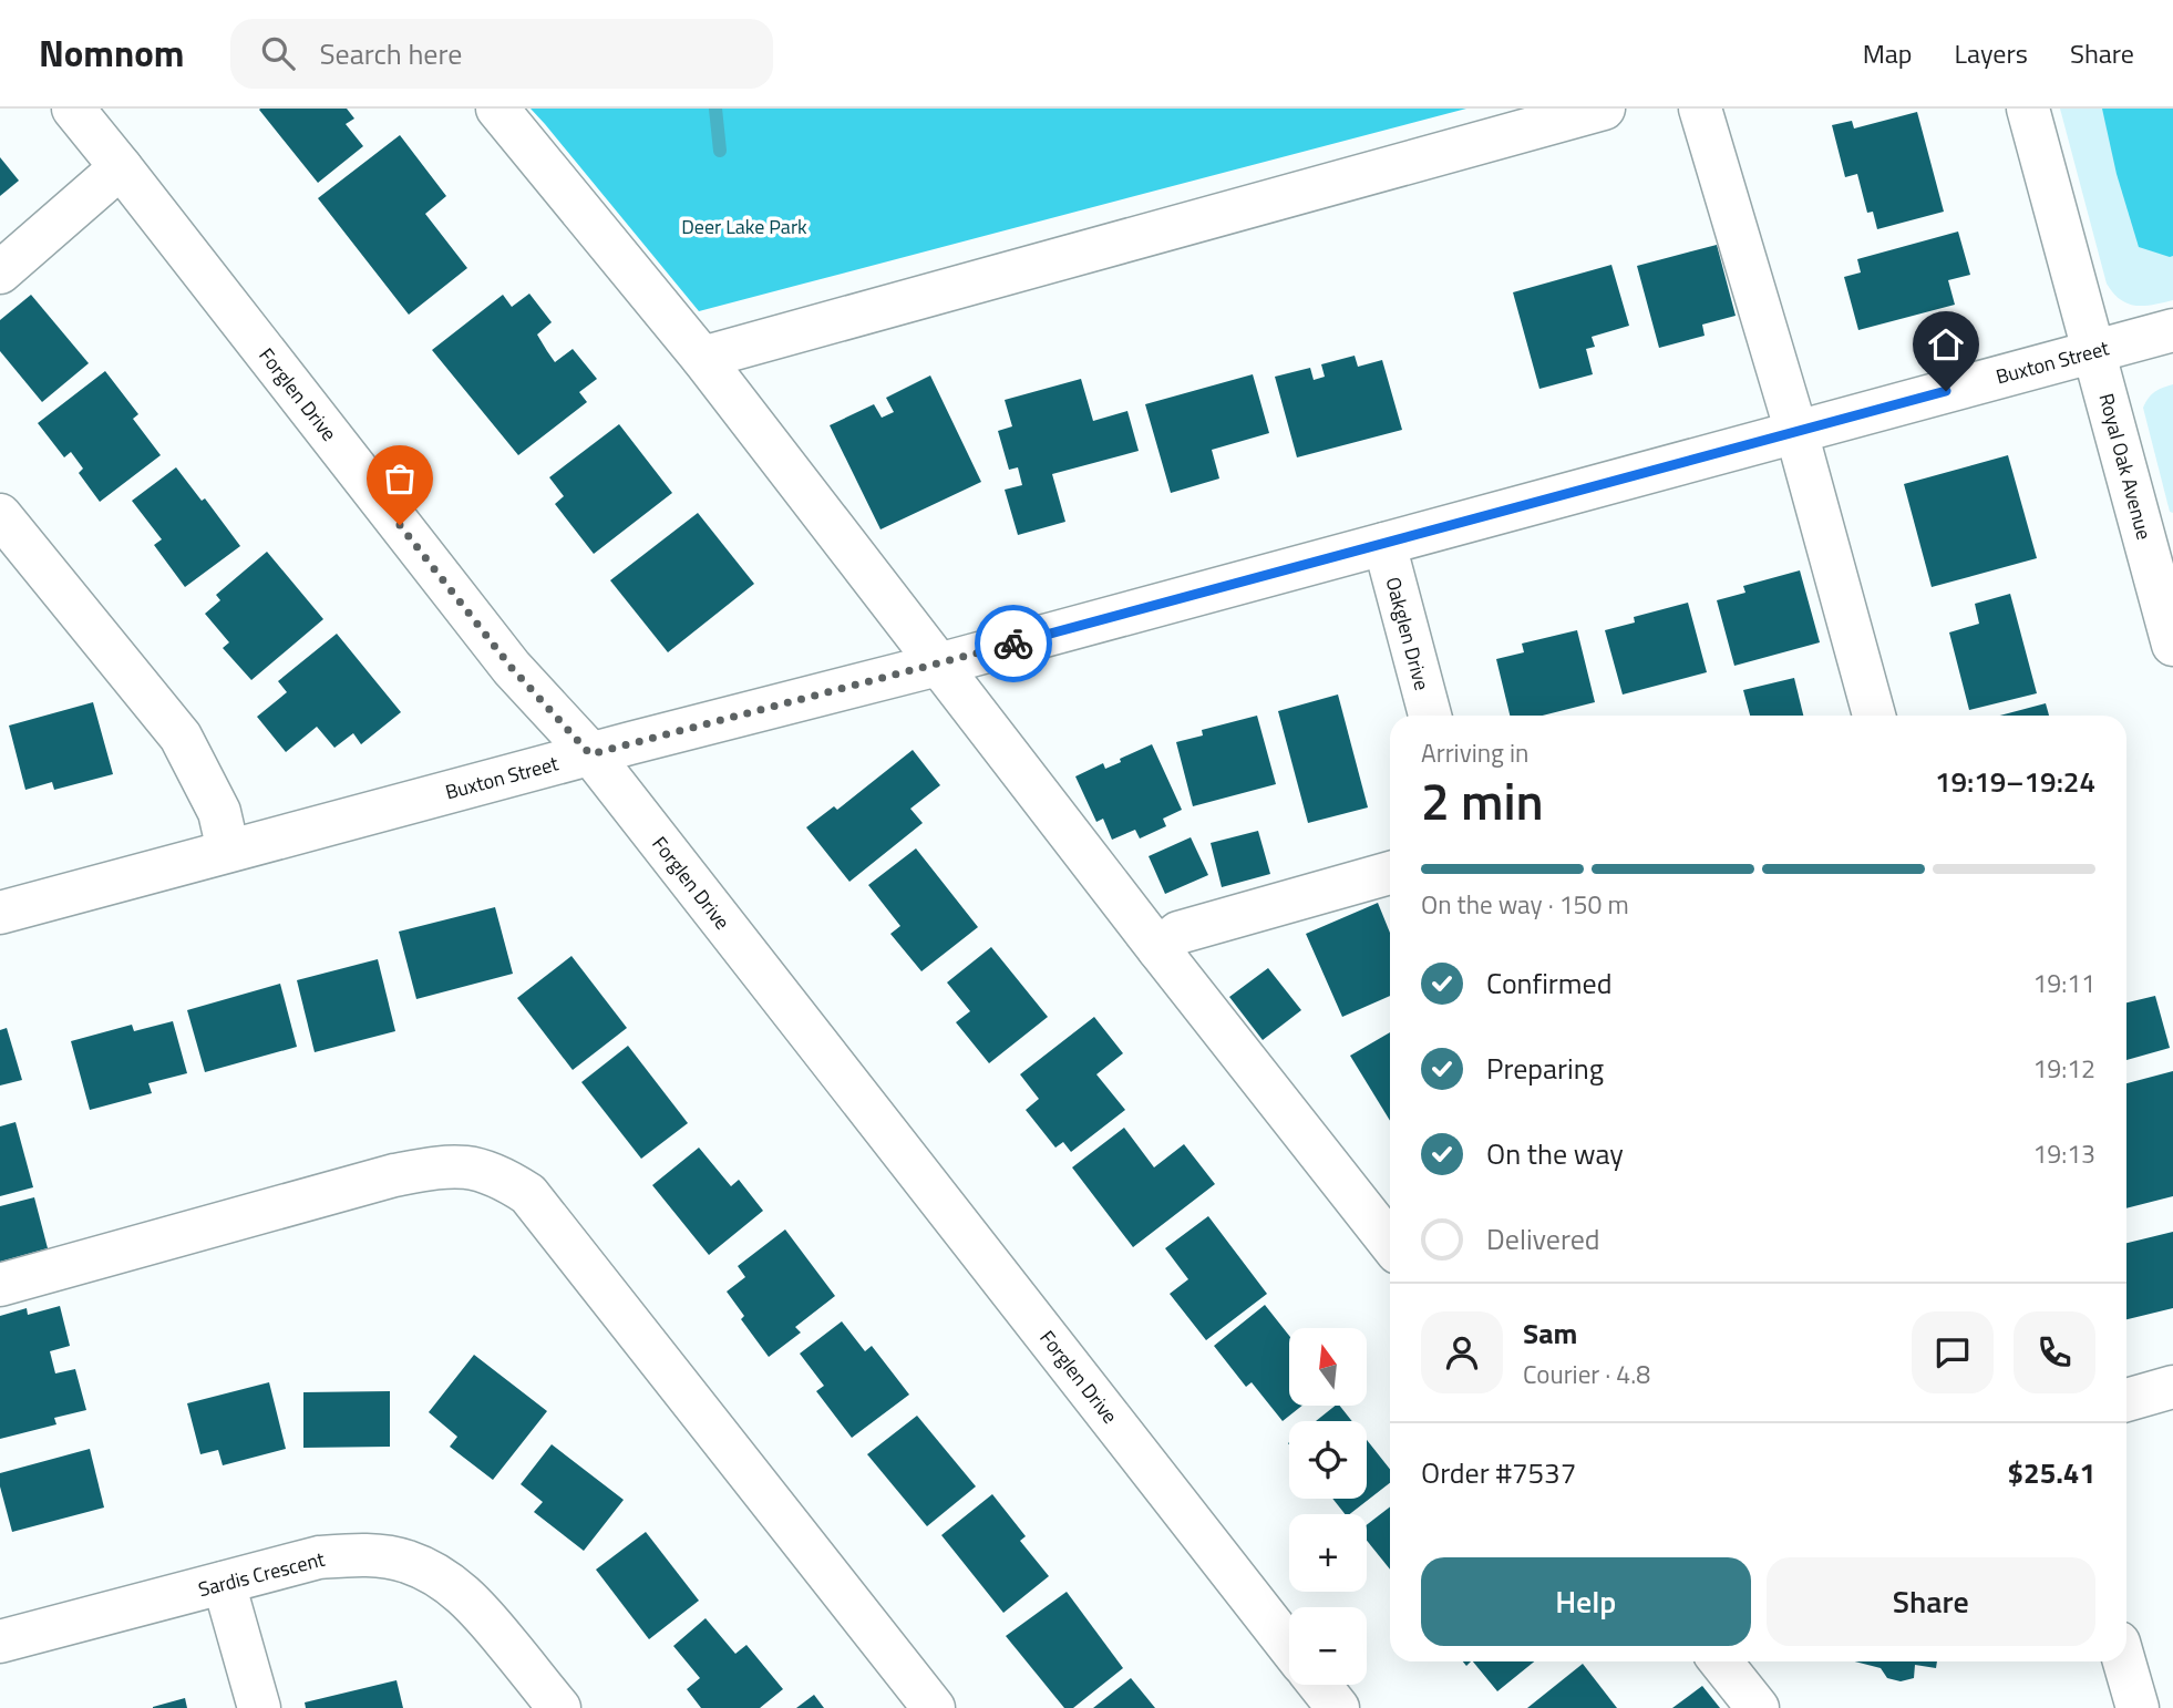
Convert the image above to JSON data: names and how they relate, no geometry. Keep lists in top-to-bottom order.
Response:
{
  "streets": {
    "street": [
      "Buxton Street",
      "Forglen Drive",
      "Royal Oak Avenue",
      "Oakglen Drive",
      "Sardis Crescent"
    ]
  },
  "crossings": [
    ["Buxton Street", "Forglen Drive"],
    ["Buxton Street", "Royal Oak Avenue"],
    ["Buxton Street", "Oakglen Drive"]
  ],
  "parks": ["Deer Lake Park"],
  "north": "top",
  "page": {
    "header": "Nomnom",
    "search": "Search here",
    "nav": ["Map", "Layers", "Share"],
    "heading": ["2 min", "Arriving in", "19:19–19:24"],
    "panel": [
      "Sam",
      "Courier · 4.8",
      "Order #7537",
      "$25.41"
    ],
    "bar": "On the way · 150 m",
    "list": [
      ["Confirmed", "19:11"],
      ["Preparing", "19:12"],
      ["On the way", "19:13"],
      "Delivered"
    ],
    "map_buttons": ["+", "−"],
    "buttons": ["Help", "Share"]
  }
}
